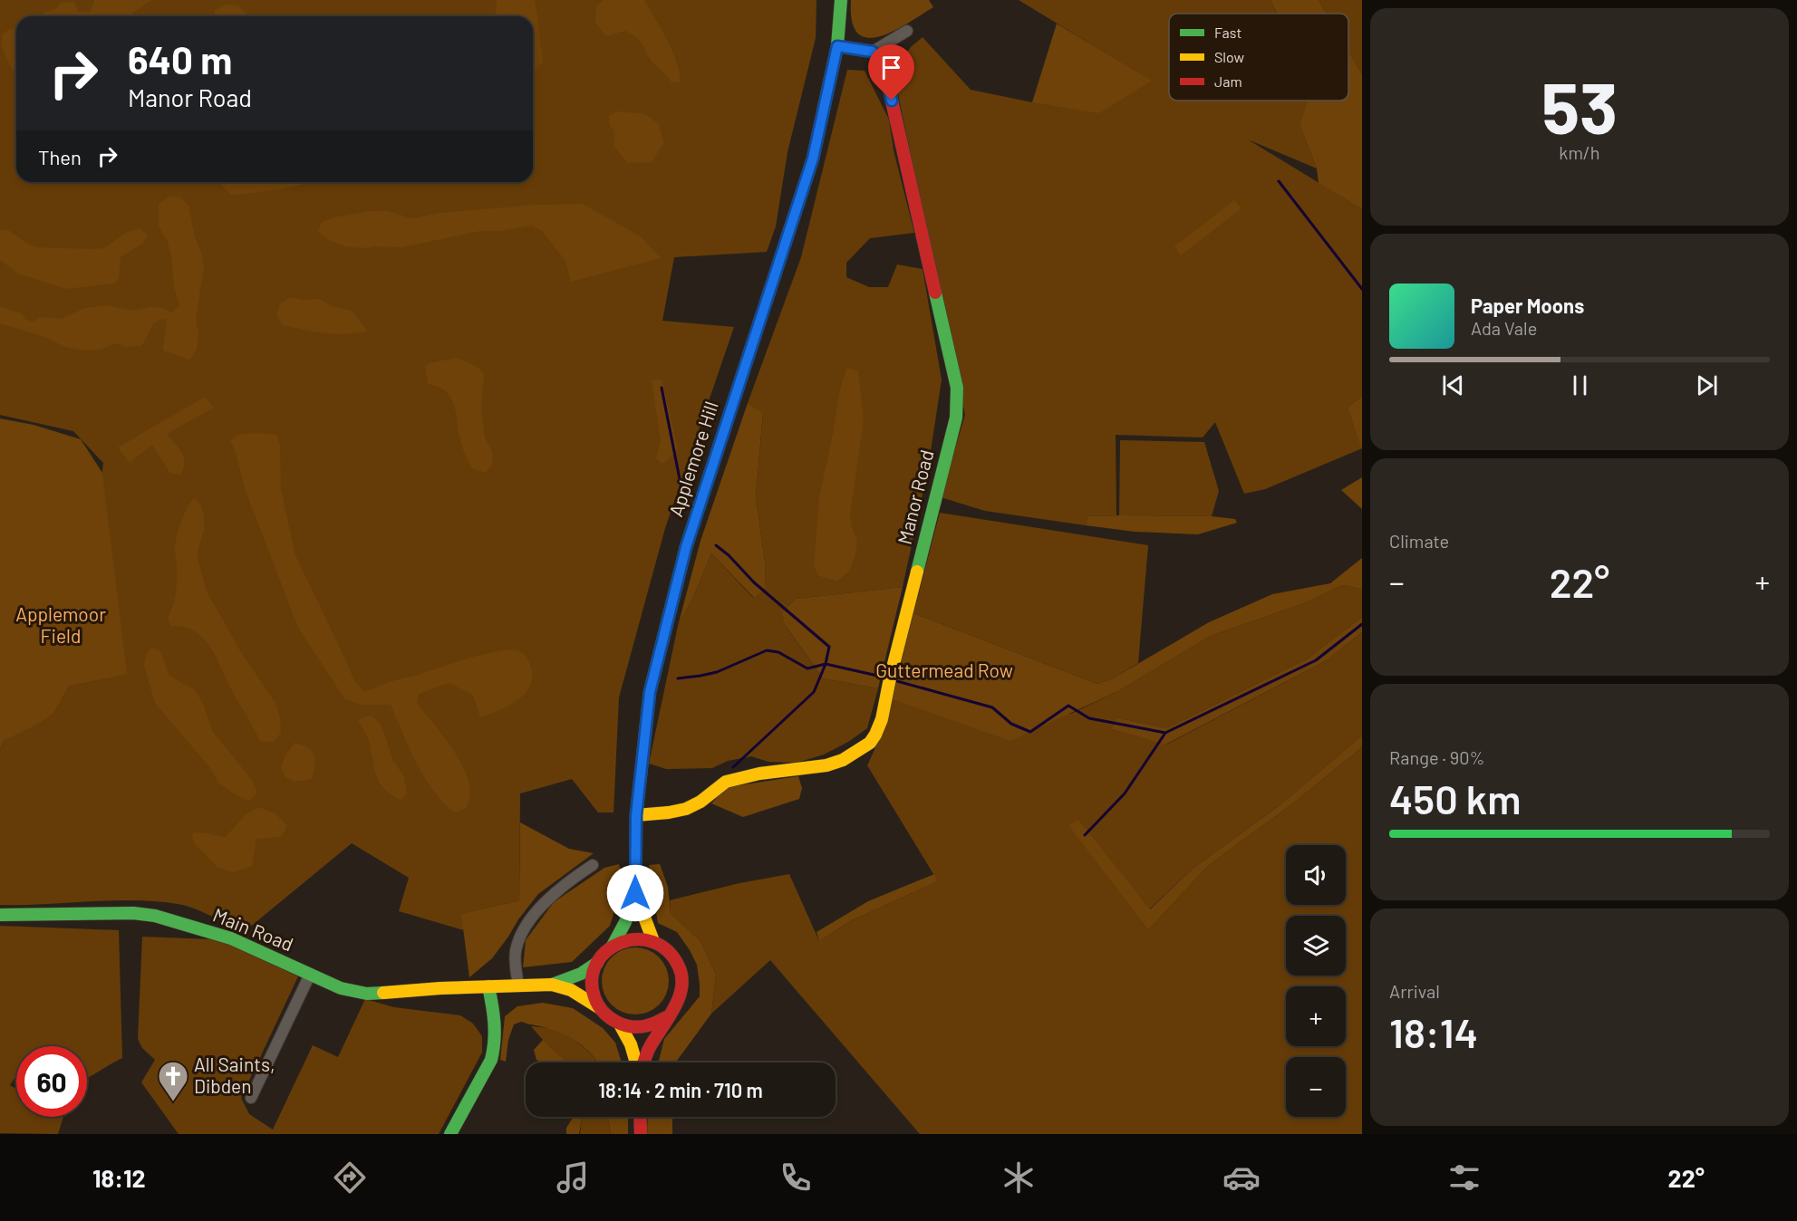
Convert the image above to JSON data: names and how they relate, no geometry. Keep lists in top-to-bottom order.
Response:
{
  "streets": {
    "street": ["Applemore Hill", "Manor Road", "Main Road"]
  },
  "crossings": [
    ["Applemore Hill", "Manor Road"],
    ["Applemore Hill", "Main Road"]
  ],
  "parks": ["Applemoor Field", "Guttermead Row"],
  "places": {
    "church": ["All Saints, Dibden"]
  },
  "legend": ["Fast", "Slow", "Jam"],
  "page": {
    "tile": [
      ["53", "km/h"],
      "Climate",
      ["Range · 90%", "450 km"],
      ["Arrival", "18:14"]
    ],
    "turn": ["640 m", "Manor Road"],
    "then": "Then",
    "song": ["Paper Moons", "Ada Vale"],
    "heat": ["−", "22°", "+"],
    "map_buttons": ["+", "−"],
    "limit": "60",
    "trip": "18:14 · 2 min · 710 m",
    "tabs": ["18:12", "22°"]
  }
}
